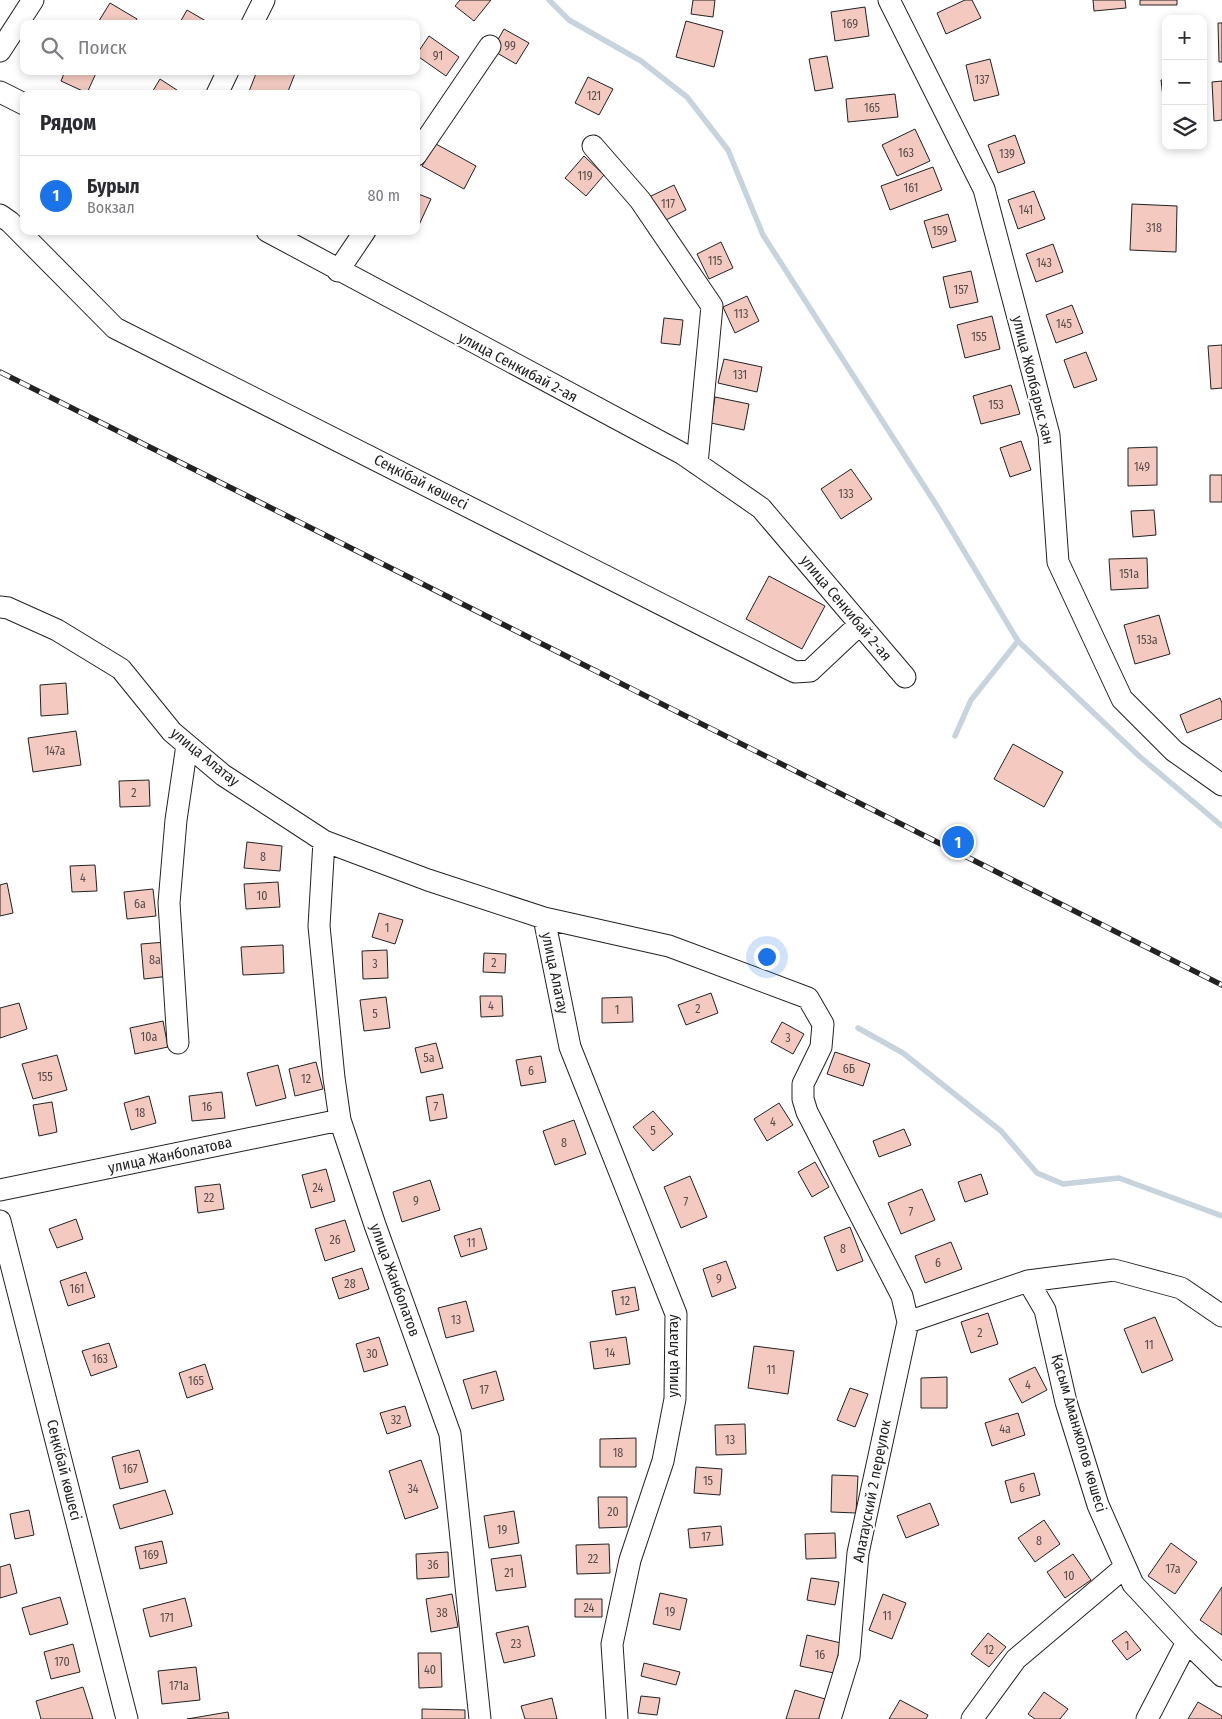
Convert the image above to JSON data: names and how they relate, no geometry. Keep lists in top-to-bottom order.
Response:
{
  "streets": {
    "street": [
      "улица Сенкибай 2-ая",
      "улица Жолбарыс хан",
      "Сеңкібай көшесі",
      "улица Алатау",
      "улица Жанболатова",
      "улица Жанболатов",
      "Қасым Аманжолов көшесі",
      "Алатауский 2 переулок"
    ]
  },
  "crossings": [
    ["улица Сенкибай 2-ая", "Сеңкібай көшесі"],
    ["улица Алатау", "улица Жанболатов"],
    ["улица Алатау", "Алатауский 2 переулок"],
    ["улица Жанболатова", "улица Жанболатов"]
  ],
  "house_numbers": [
    "169",
    "99",
    "91",
    "137",
    "121",
    "165",
    "163",
    "139",
    "119",
    "161",
    "117",
    "141",
    "318",
    "159",
    "115",
    "143",
    "157",
    "113",
    "145",
    "155",
    "131",
    "153",
    "149",
    "133",
    "151а",
    "153а",
    "147а",
    "2",
    "8",
    "4",
    "10",
    "6а",
    "1",
    "8а",
    "2",
    "3",
    "4",
    "2",
    "1",
    "5",
    "10а",
    "3",
    "5а",
    "6Б",
    "6",
    "155",
    "12",
    "16",
    "7",
    "18",
    "4",
    "5",
    "8",
    "24",
    "22",
    "9",
    "7",
    "7",
    "26",
    "11",
    "8",
    "6",
    "9",
    "28",
    "161",
    "12",
    "13",
    "2",
    "11",
    "14",
    "30",
    "163",
    "11",
    "165",
    "4",
    "17",
    "32",
    "4а",
    "13",
    "18",
    "167",
    "15",
    "6",
    "34",
    "20",
    "19",
    "17",
    "8",
    "169",
    "22",
    "36",
    "17а",
    "21",
    "10",
    "24",
    "19",
    "38",
    "11",
    "171",
    "23",
    "1",
    "12",
    "16",
    "170",
    "40",
    "171а"
  ],
  "page": {
    "map_buttons": ["+", "−"],
    "search": "Поиск",
    "heading": "Рядом",
    "list": [
      {
        "mark": "1",
        "name": "Бурыл",
        "note": "Вокзал",
        "value": "80 m"
      }
    ],
    "pins": "1"
  }
}
